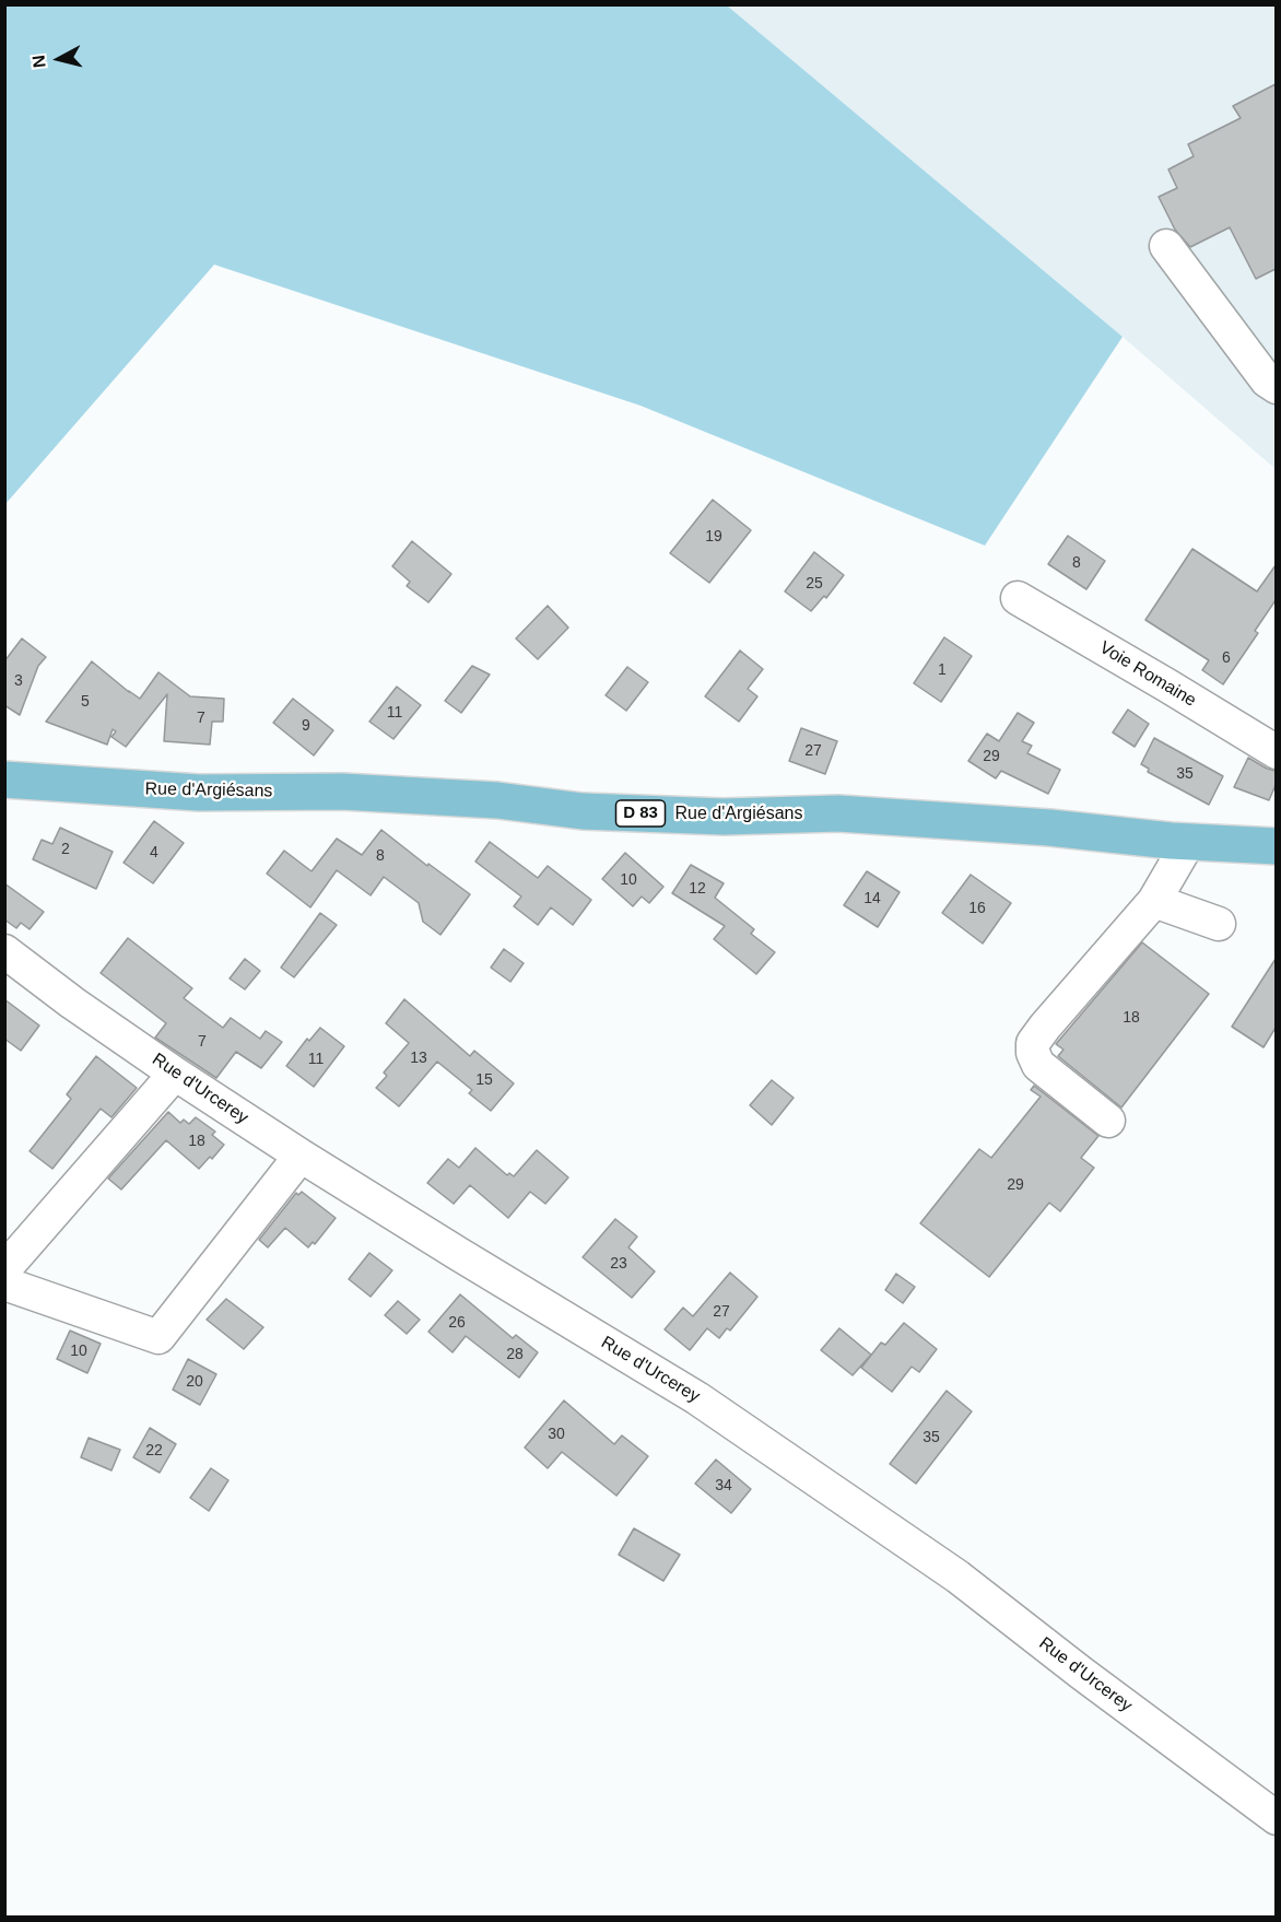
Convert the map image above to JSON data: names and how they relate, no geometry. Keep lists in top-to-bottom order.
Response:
{
  "streets": {
    "main road": ["Rue d'Argiésans", "D 83"],
    "street": ["Voie Romaine", "Rue d'Urcerey"]
  },
  "house_numbers": [
    "19",
    "8",
    "25",
    "6",
    "1",
    "3",
    "5",
    "11",
    "7",
    "9",
    "27",
    "29",
    "35",
    "2",
    "4",
    "8",
    "10",
    "12",
    "14",
    "16",
    "18",
    "7",
    "13",
    "11",
    "15",
    "18",
    "29",
    "23",
    "27",
    "26",
    "10",
    "28",
    "20",
    "30",
    "35",
    "22",
    "34"
  ],
  "north": "left"
}
